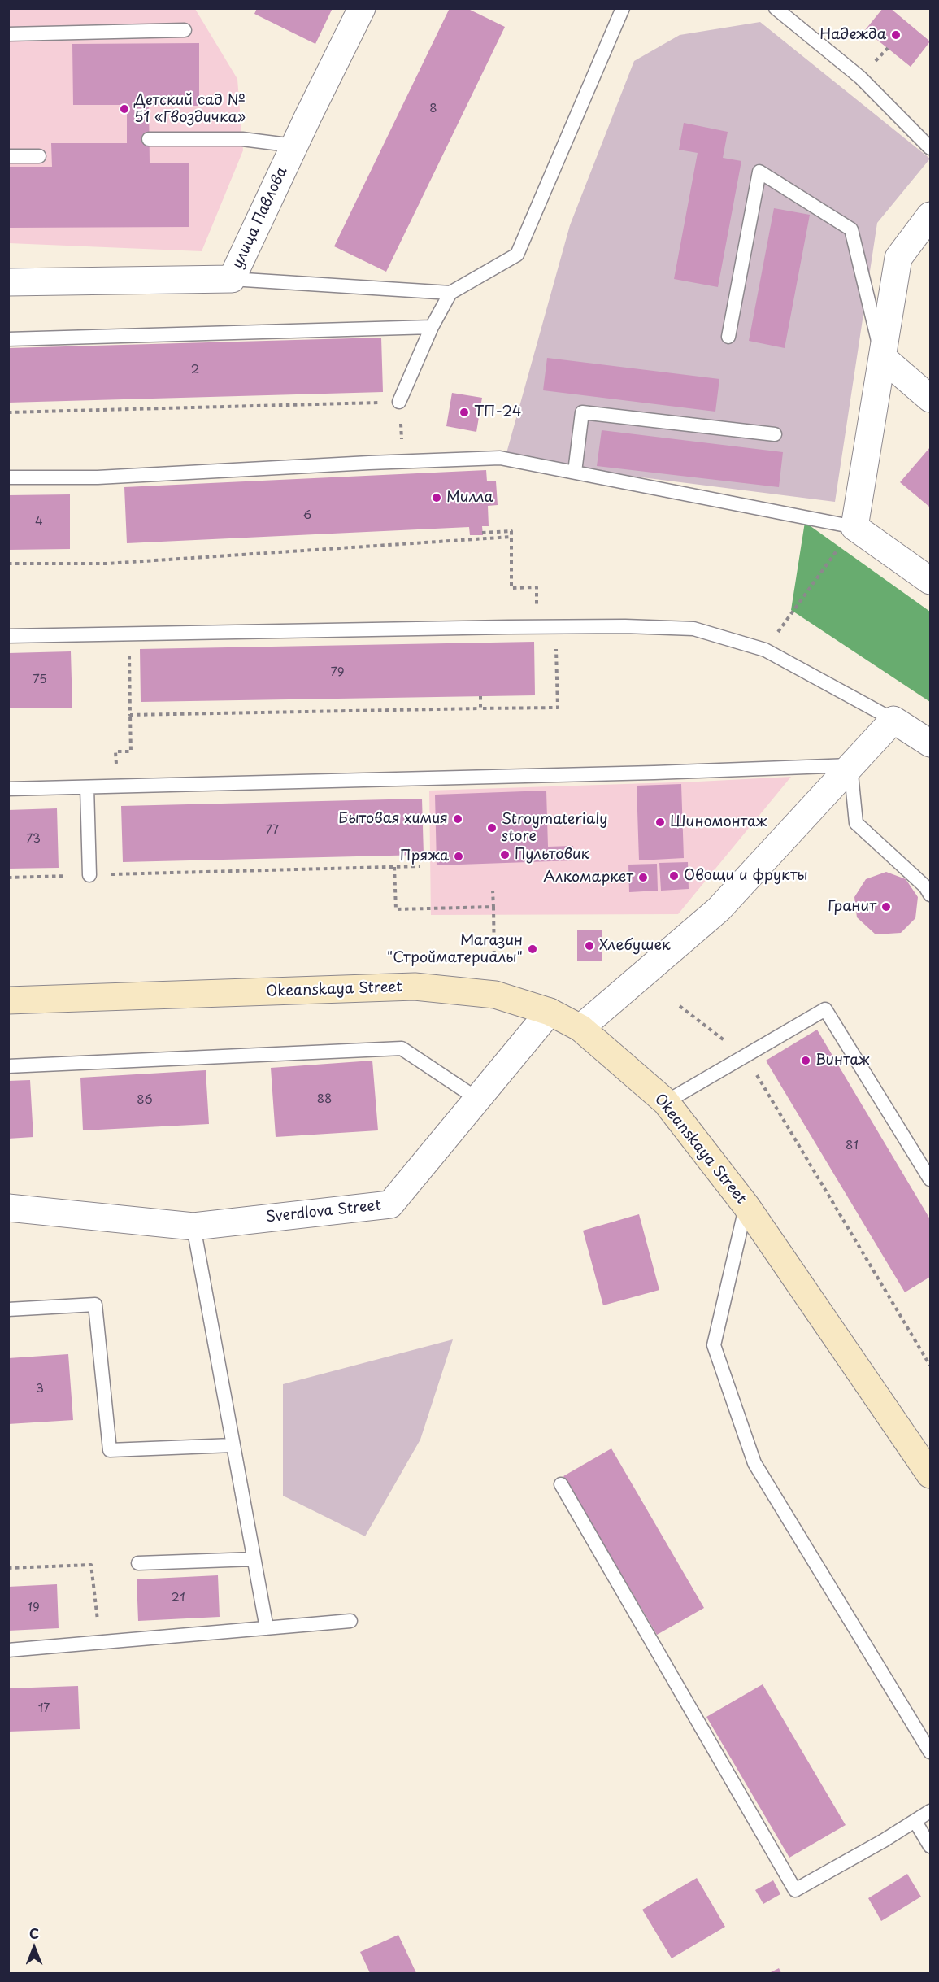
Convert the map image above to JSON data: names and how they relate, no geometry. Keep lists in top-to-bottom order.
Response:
{
  "streets": {
    "main road": ["Okeanskaya Street"],
    "street": ["улица Павлова", "Sverdlova Street"]
  },
  "crossings": [
    ["Okeanskaya Street", "Sverdlova Street"]
  ],
  "places": [
    "Надежда",
    "Детский сад № 51 «Гвоздичка»",
    "ТП-24",
    "Милла",
    "Бытовая химия",
    "Шиномонтаж",
    "Stroymaterialy store",
    "Пультовик",
    "Пряжа",
    "Овощи и фрукты",
    "Алкомаркет",
    "Гранит",
    "Хлебушек",
    "Магазин \"Стройматериалы\"",
    "Винтаж"
  ],
  "house_numbers": [
    "8",
    "2",
    "6",
    "4",
    "79",
    "75",
    "77",
    "73",
    "88",
    "86",
    "81",
    "3",
    "21",
    "19",
    "17"
  ],
  "north": "top"
}
